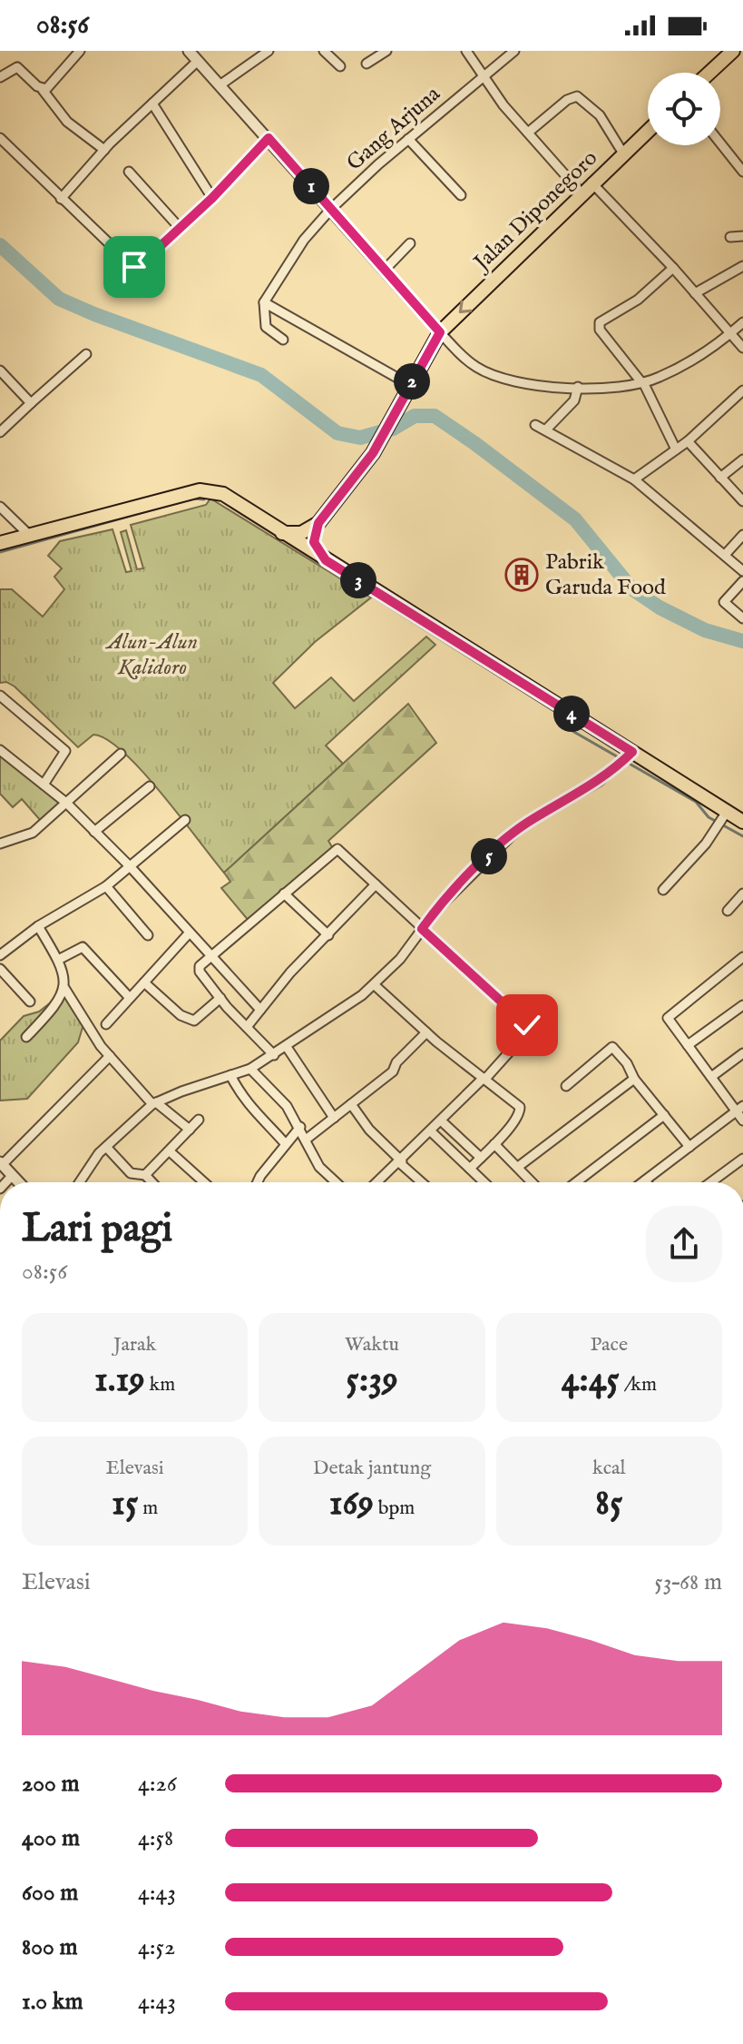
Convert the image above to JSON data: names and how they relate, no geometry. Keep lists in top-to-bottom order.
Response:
{
  "streets": {
    "main road": ["Jalan Diponegoro"],
    "street": ["Gang Arjuna"]
  },
  "one_way": ["Jalan Diponegoro"],
  "parks": ["Alun-Alun Kalidoro"],
  "places": {
    "building": ["Pabrik Garuda Food"]
  },
  "page": {
    "status": "08:56",
    "pins": [
      "1",
      "2",
      "3",
      "4",
      "5"
    ],
    "heading": ["Lari pagi", "08:56"],
    "stats": [
      ["Jarak", "1.19 km"],
      ["Waktu", "5:39"],
      ["Pace", "4:45 /km"],
      ["Elevasi", "15 m"],
      ["Detak jantung", "169 bpm"],
      ["kcal", "85"]
    ],
    "chart": ["Elevasi", "53–68 m"],
    "list": [
      {
        "name": "200 m",
        "note": "4:26"
      },
      {
        "name": "400 m",
        "note": "4:58"
      },
      {
        "name": "600 m",
        "note": "4:43"
      },
      {
        "name": "800 m",
        "note": "4:52"
      },
      {
        "name": "1.0 km",
        "note": "4:43"
      }
    ]
  }
}
